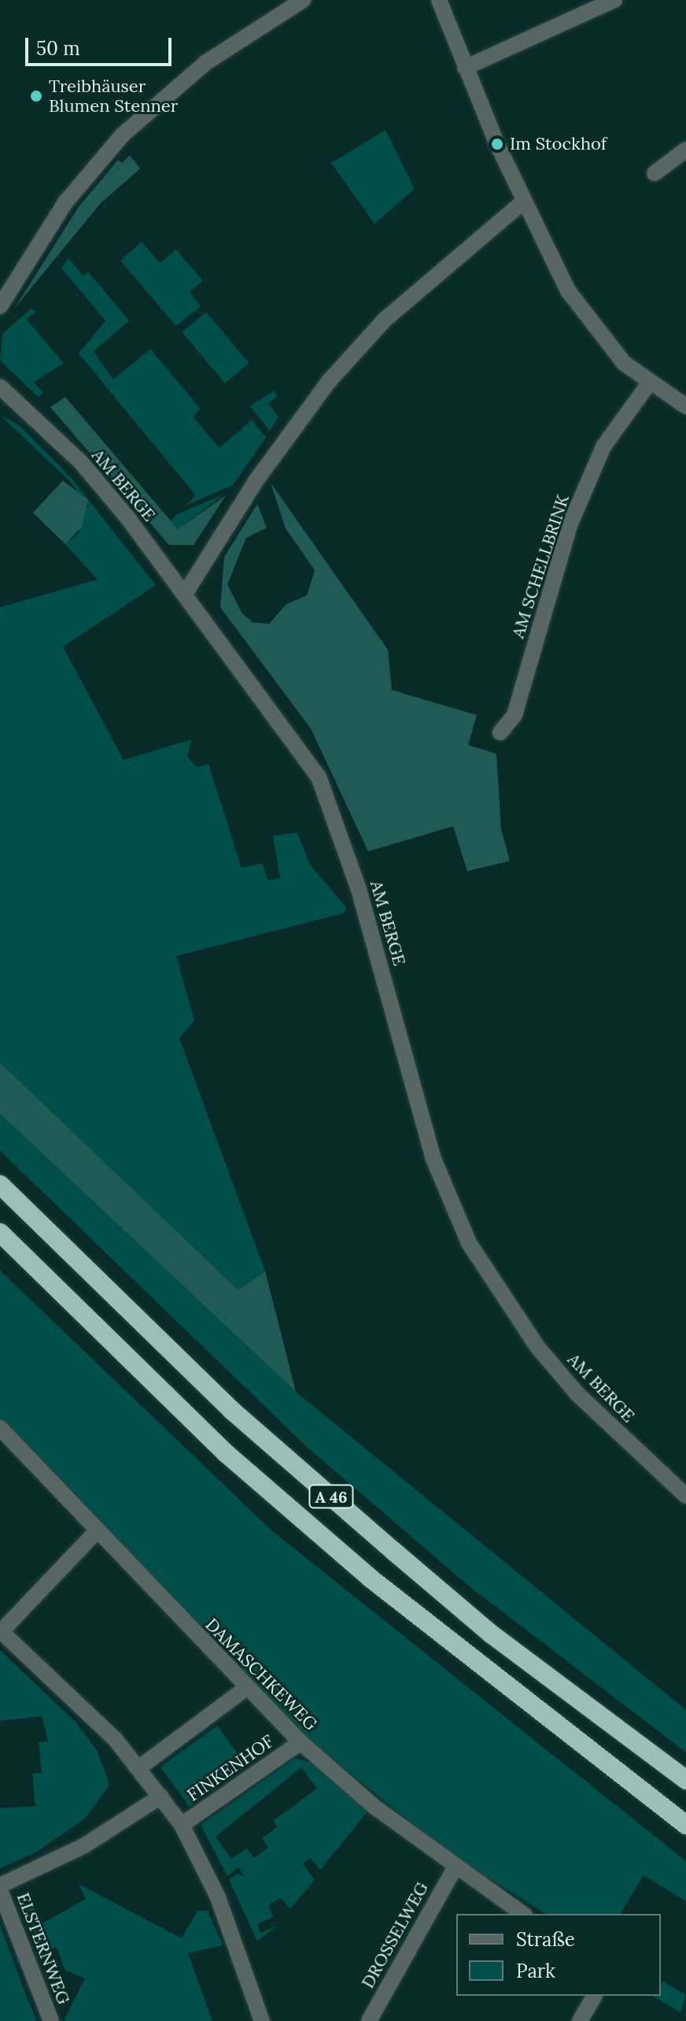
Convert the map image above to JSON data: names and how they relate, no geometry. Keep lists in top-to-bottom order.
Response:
{
  "streets": {
    "highway": ["A 46"],
    "street": [
      "AM BERGE",
      "AM SCHELLBRINK",
      "DAMASCHKEWEG",
      "FINKENHOF",
      "DROSSELWEG",
      "ELSTERNWEG"
    ]
  },
  "crossings": [
    ["DAMASCHKEWEG", "FINKENHOF"],
    ["DAMASCHKEWEG", "DROSSELWEG"]
  ],
  "places": ["Treibhäuser Blumen Stenner", "Im Stockhof"],
  "legend": ["Straße", "Park"],
  "scale_bar": "50 m"
}
